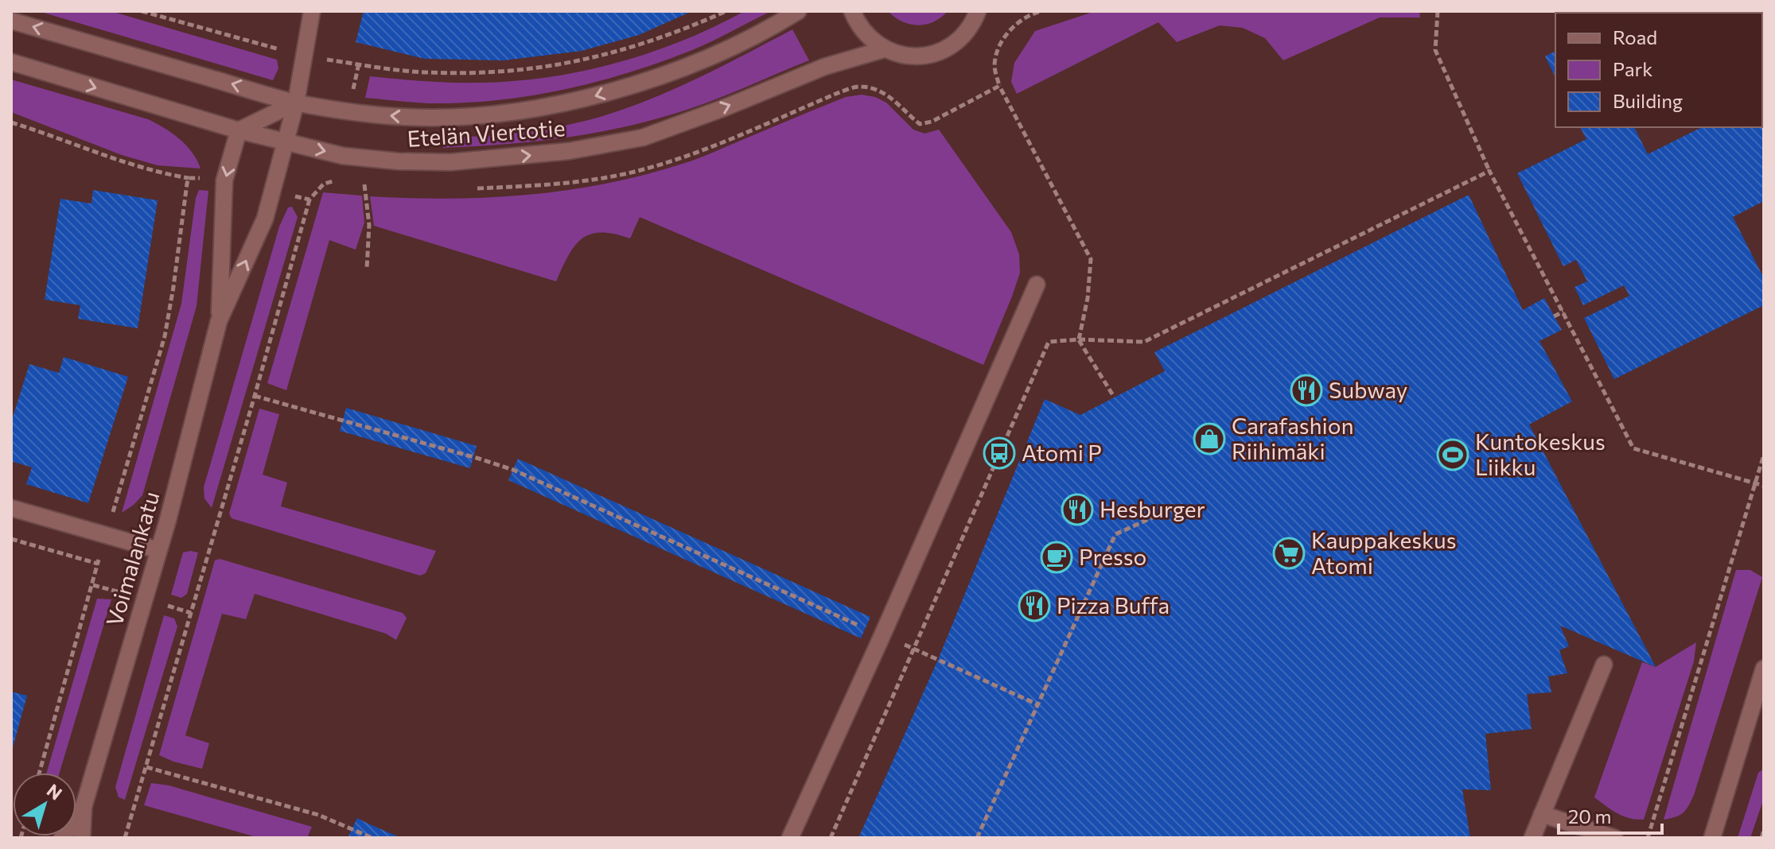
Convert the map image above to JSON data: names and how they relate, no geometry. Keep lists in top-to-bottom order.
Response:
{
  "streets": {
    "street": ["Etelän Viertotie", "Voimalankatu"]
  },
  "crossings": [
    ["Etelän Viertotie", "Voimalankatu"]
  ],
  "places": {
    "restaurant": ["Subway", "Hesburger", "Pizza Buffa"],
    "shop": ["Carafashion Riihimäki"],
    "bus stop": ["Atomi P"],
    "sports": ["Kuntokeskus Liikku"],
    "supermarket": ["Kauppakeskus Atomi"],
    "cafe": ["Presso"]
  },
  "legend": ["Road", "Park", "Building"],
  "scale_bar": "20 m",
  "north": "top right"
}
